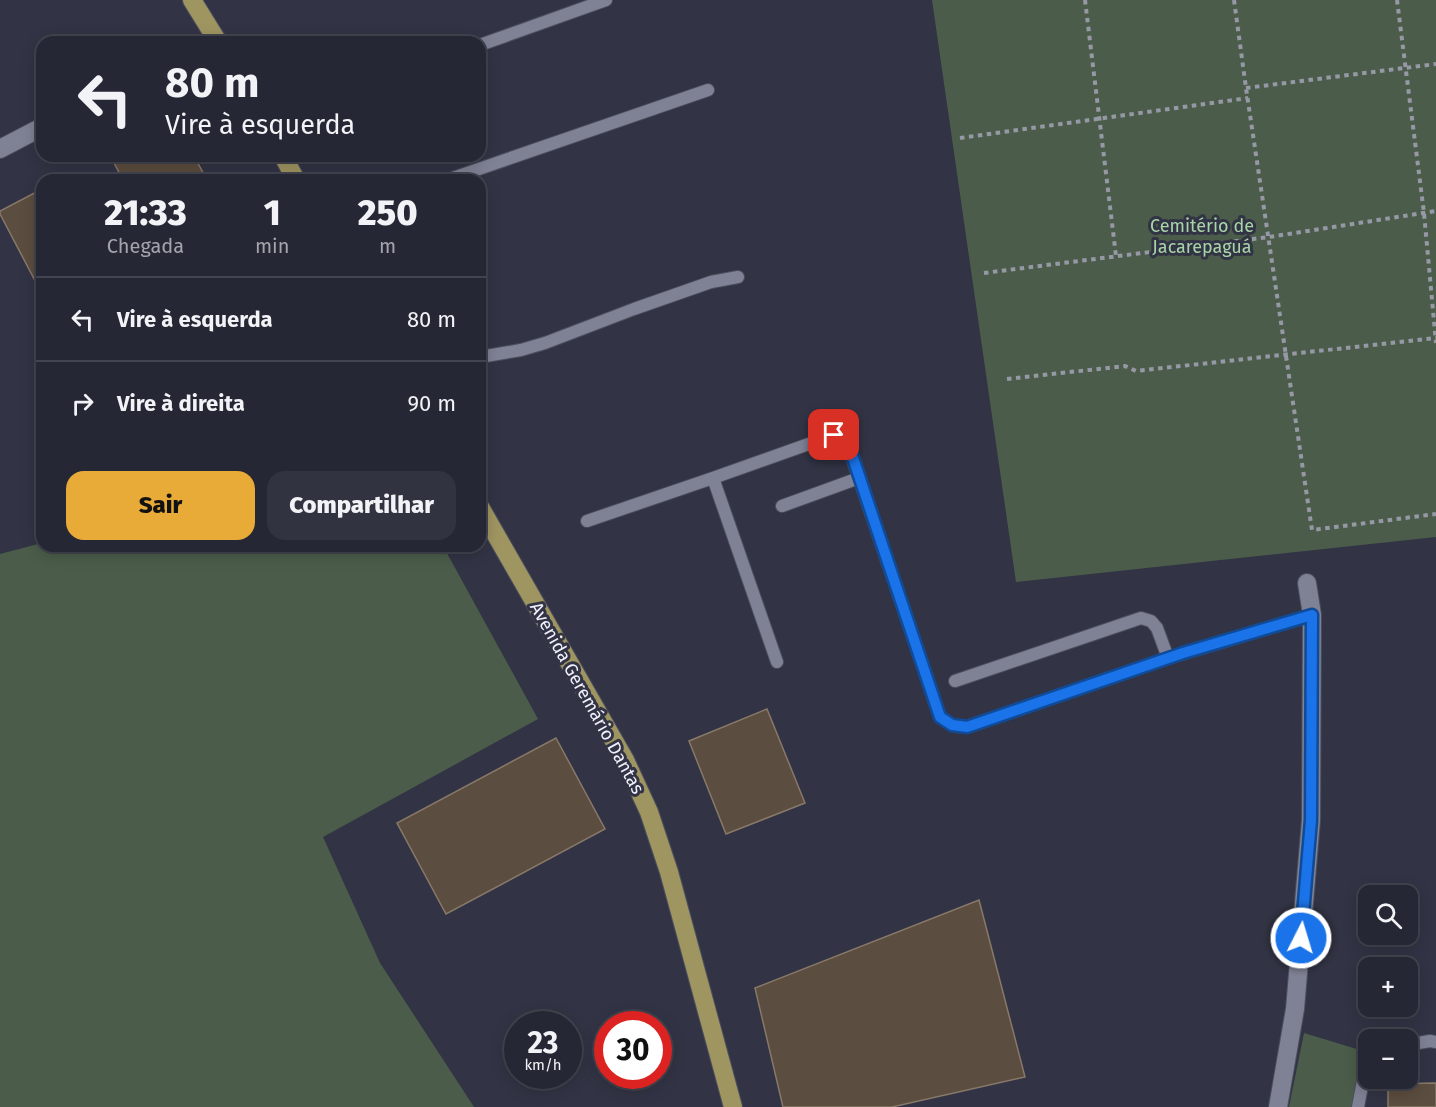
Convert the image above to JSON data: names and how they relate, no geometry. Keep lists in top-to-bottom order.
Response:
{
  "streets": {
    "main road": ["Avenida Geremário Dantas"]
  },
  "parks": ["Cemitério de Jacarepaguá"],
  "page": {
    "turn": ["80 m", "Vire à esquerda"],
    "eta": [
      "21:33",
      "Chegada",
      "1",
      "min",
      "250",
      "m"
    ],
    "list": [
      {
        "name": "Vire à esquerda",
        "value": "80 m"
      },
      {
        "name": "Vire à direita",
        "value": "90 m"
      }
    ],
    "buttons": ["Sair", "Compartilhar"],
    "map_buttons": ["+", "−"],
    "speed": "23 km/h",
    "limit": "30"
  }
}
